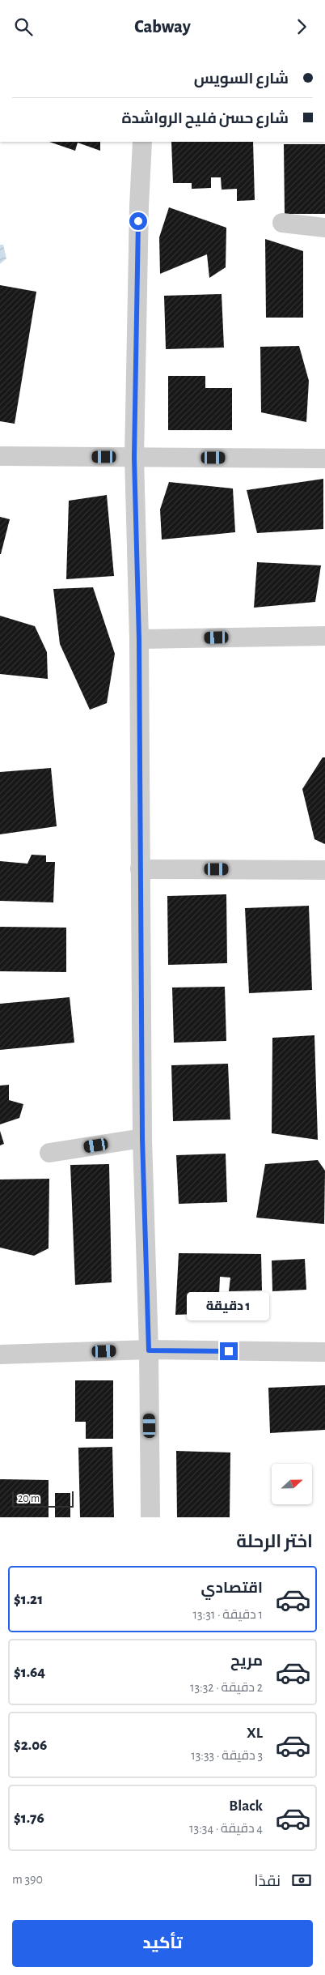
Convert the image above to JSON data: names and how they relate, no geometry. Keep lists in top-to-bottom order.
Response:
{
  "scale_bar": "20 m",
  "north": "right",
  "page": {
    "header": "Cabway",
    "banner": ["شارع السويس", "شارع حسن فليح الرواشدة"],
    "bubble": "1 دقيقة",
    "scale": "20 m",
    "heading": "اختر الرحلة",
    "list": [
      {
        "name": "اقتصادي",
        "note": "1 دقيقة · 13:31",
        "value": "$1.21"
      },
      {
        "name": "مريح",
        "note": "2 دقيقة · 13:32",
        "value": "$1.64"
      },
      {
        "name": "XL",
        "note": "3 دقيقة · 13:33",
        "value": "$2.06"
      },
      {
        "name": "Black",
        "note": "4 دقيقة · 13:34",
        "value": "$1.76"
      }
    ],
    "pay": ["نقدًا", "390 m"],
    "buttons": "تأكيد"
  }
}
